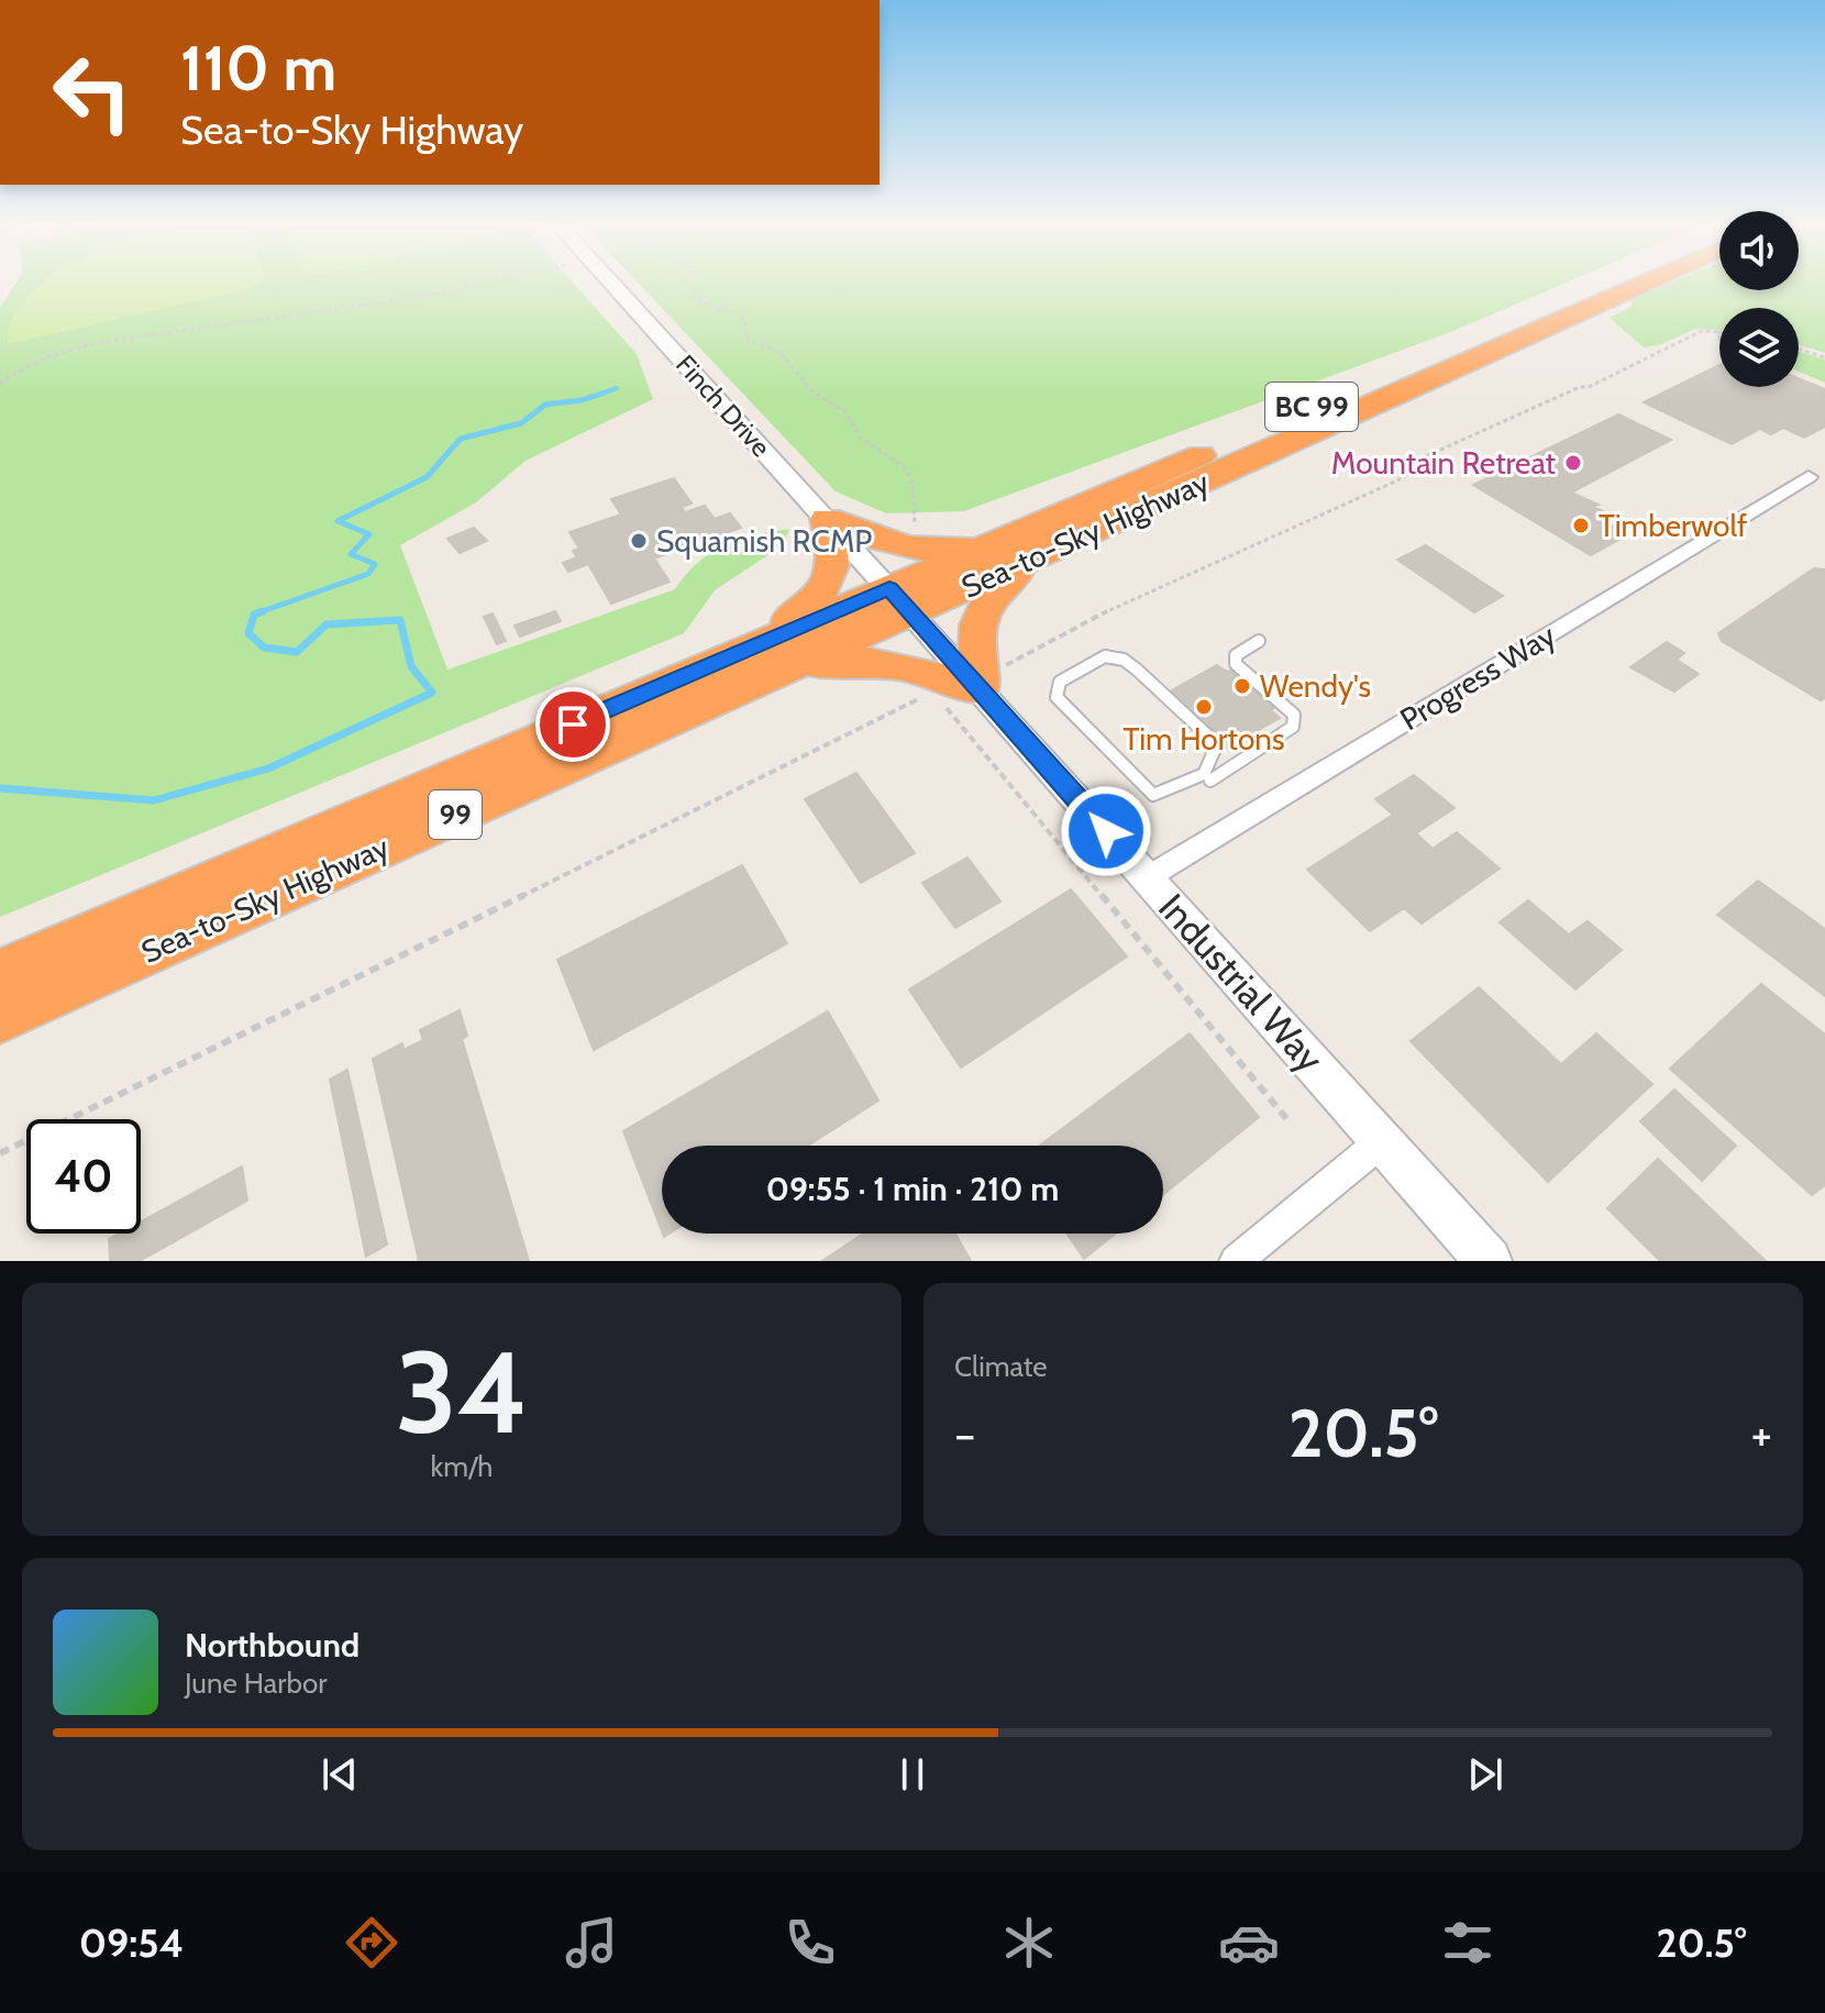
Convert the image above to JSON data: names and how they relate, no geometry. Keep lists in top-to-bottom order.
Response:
{
  "streets": {
    "highway": ["BC 99", "Sea-to-Sky Highway", "99"],
    "street": ["Finch Drive", "Progress Way", "Industrial Way"]
  },
  "crossings": [
    ["Finch Drive", "Sea-to-Sky Highway"],
    ["Finch Drive", "Industrial Way"],
    ["Sea-to-Sky Highway", "Industrial Way"],
    ["Progress Way", "Industrial Way"]
  ],
  "places": [
    "Mountain Retreat",
    "Timberwolf",
    "Squamish RCMP",
    "Wendy's",
    "Tim Hortons"
  ],
  "page": {
    "turn": ["110 m", "Sea-to-Sky Highway"],
    "limit": "40",
    "trip": "09:55 · 1 min · 210 m",
    "tile": [
      ["34", "km/h"],
      "Climate"
    ],
    "heat": ["−", "20.5°", "+"],
    "song": ["Northbound", "June Harbor"],
    "tabs": ["09:54", "20.5°"]
  }
}
